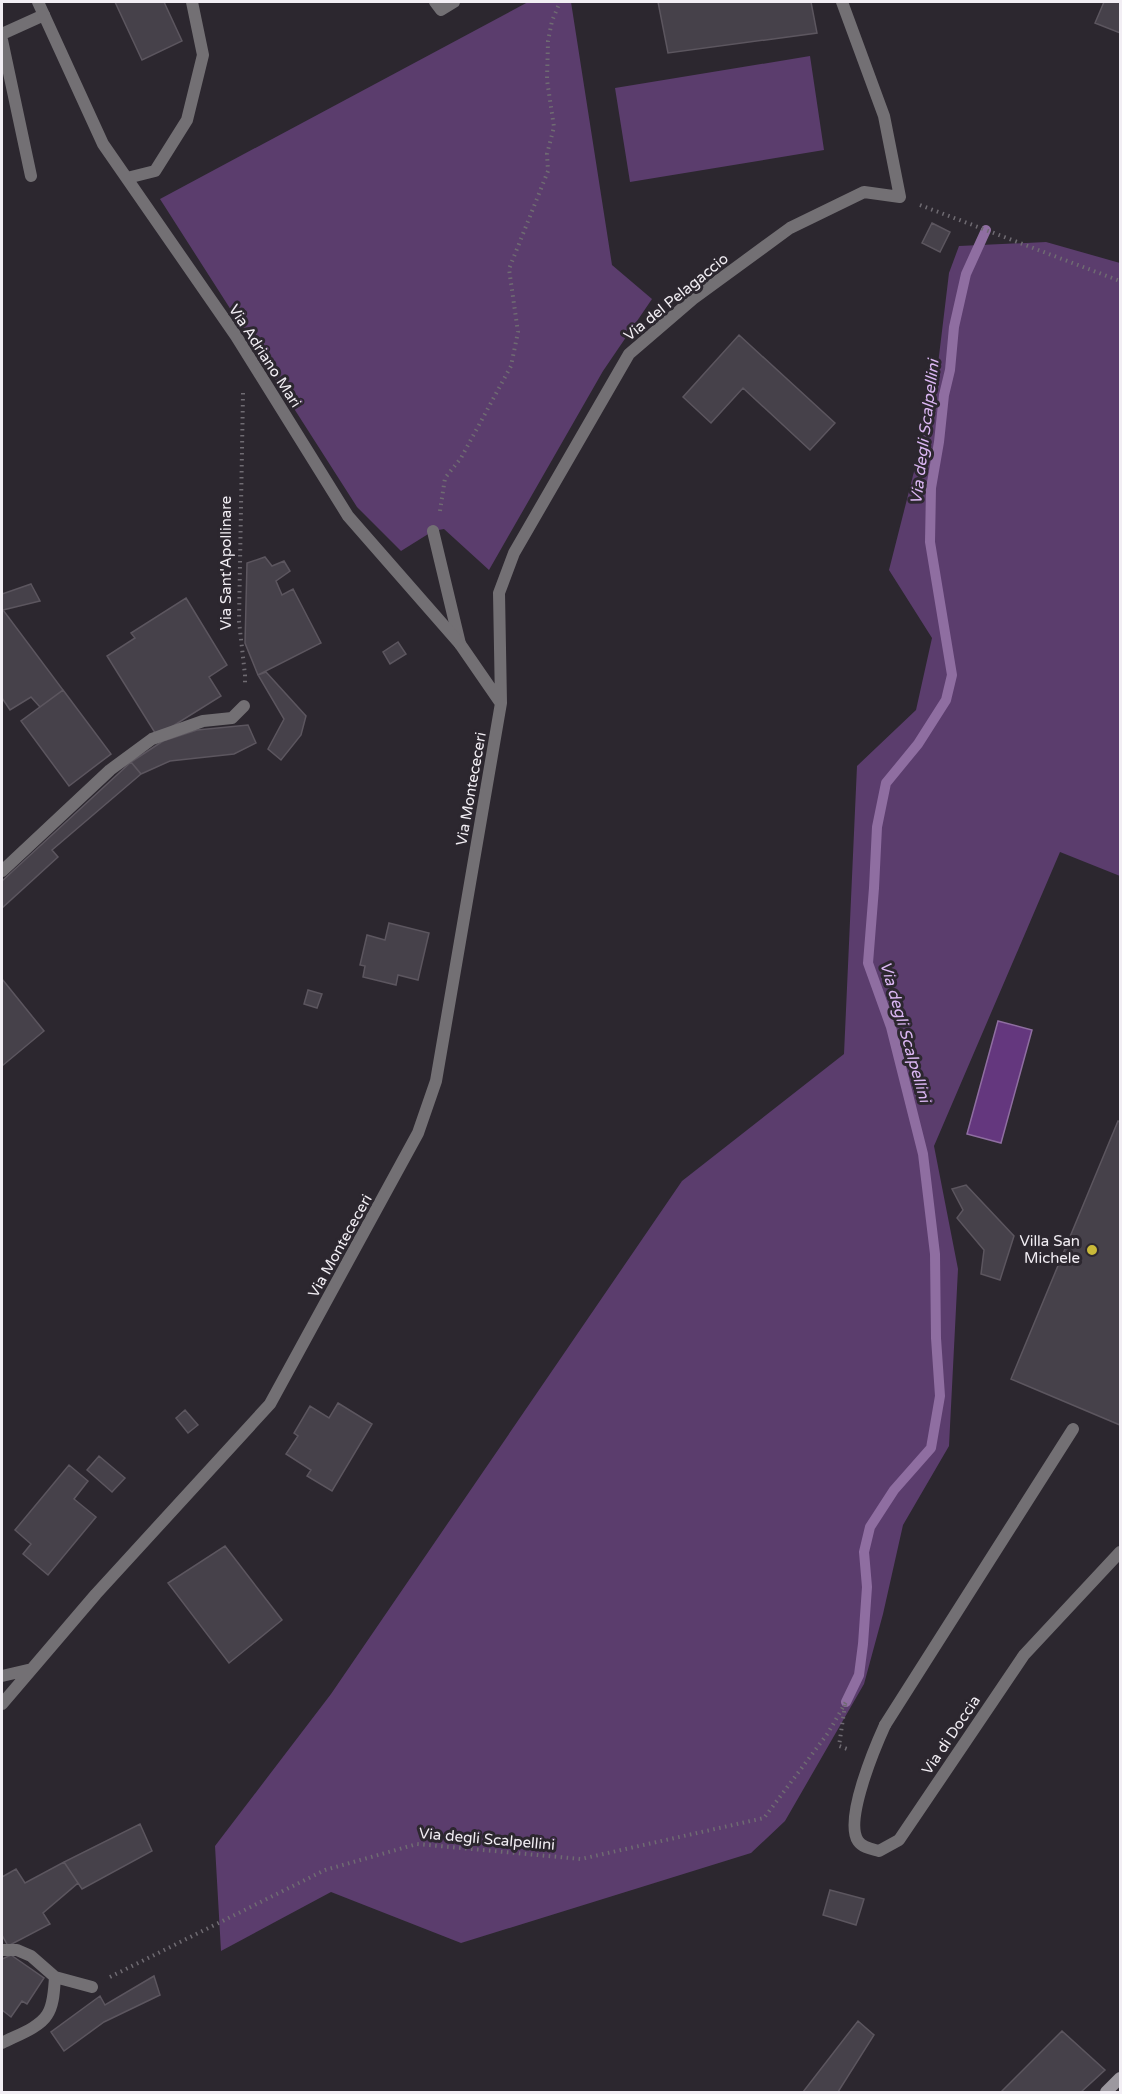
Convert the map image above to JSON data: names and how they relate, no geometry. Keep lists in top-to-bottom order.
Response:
{
  "streets": {
    "street": [
      "Via del Pelagaccio",
      "Via Adriano Mari",
      "Via Montececeri",
      "Via di Doccia"
    ],
    "path": ["Via Sant'Apollinare", "Via degli Scalpellini"]
  },
  "crossings": [
    ["Via del Pelagaccio", "Via Adriano Mari"],
    ["Via del Pelagaccio", "Via Montececeri"],
    ["Via Adriano Mari", "Via Montececeri"],
    ["Via di Doccia", "Via degli Scalpellini"]
  ],
  "water": ["Via degli Scalpellini"],
  "places": ["Villa San Michele"]
}
